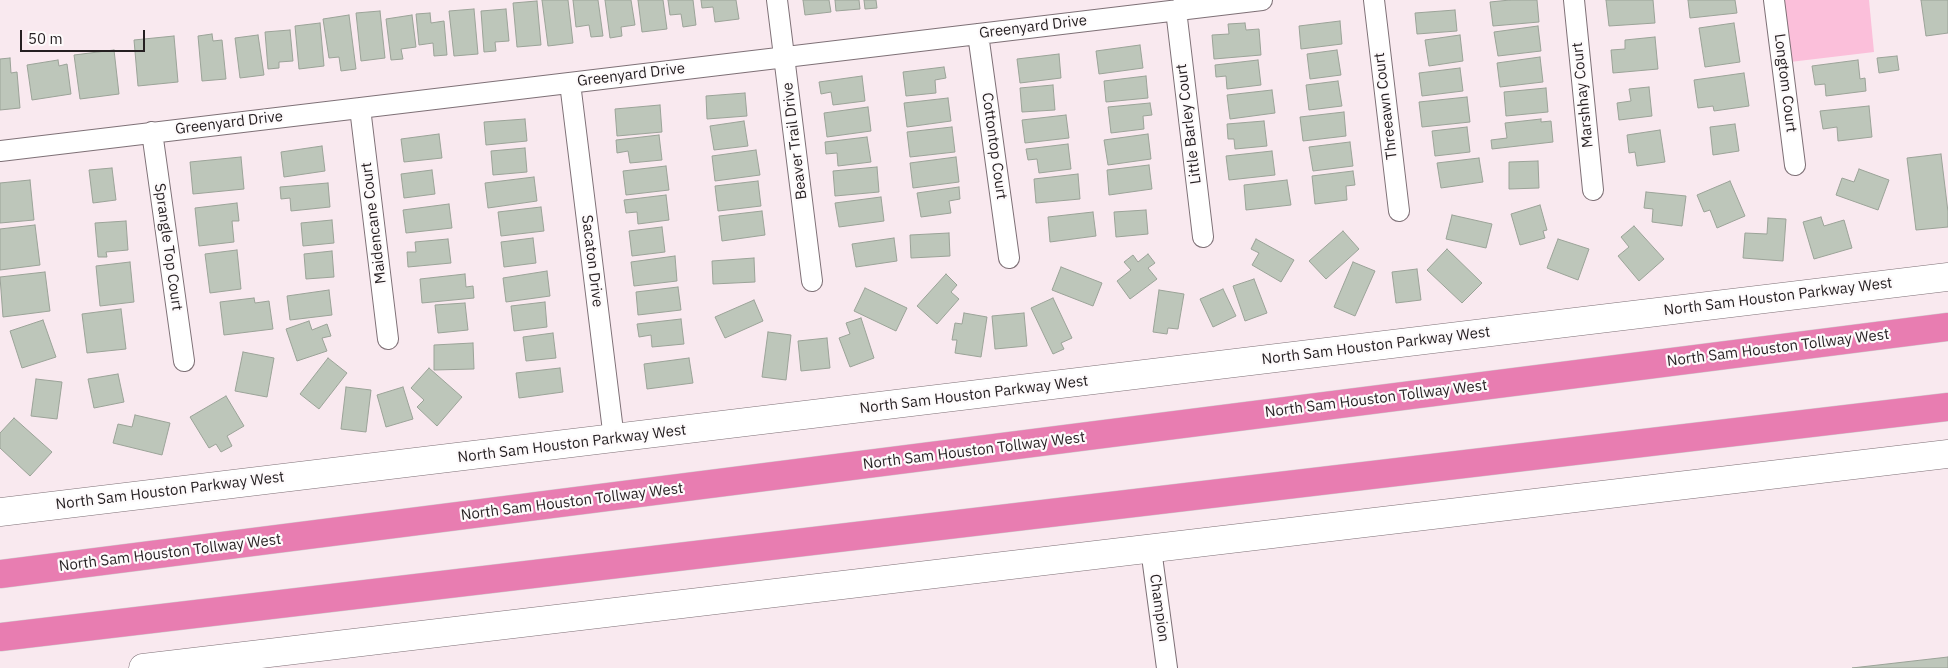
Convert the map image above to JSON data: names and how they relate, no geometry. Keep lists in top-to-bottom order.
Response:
{
  "streets": {
    "highway": ["North Sam Houston Tollway West"],
    "main road": ["North Sam Houston Parkway West"],
    "street": [
      "Greenyard Drive",
      "Longtom Court",
      "Marshhay Court",
      "Threeawn Court",
      "Little Barley Court",
      "Beaver Trail Drive",
      "Cottontop Court",
      "Maidencane Court",
      "Sprangle Top Court",
      "Sacaton Drive",
      "Champion"
    ]
  },
  "crossings": [
    ["Greenyard Drive", "Little Barley Court"],
    ["Greenyard Drive", "Beaver Trail Drive"],
    ["Greenyard Drive", "Cottontop Court"],
    ["Greenyard Drive", "Maidencane Court"],
    ["Greenyard Drive", "Sprangle Top Court"],
    ["Greenyard Drive", "Sacaton Drive"],
    ["Sacaton Drive", "North Sam Houston Parkway West"]
  ],
  "scale_bar": "50 m"
}
